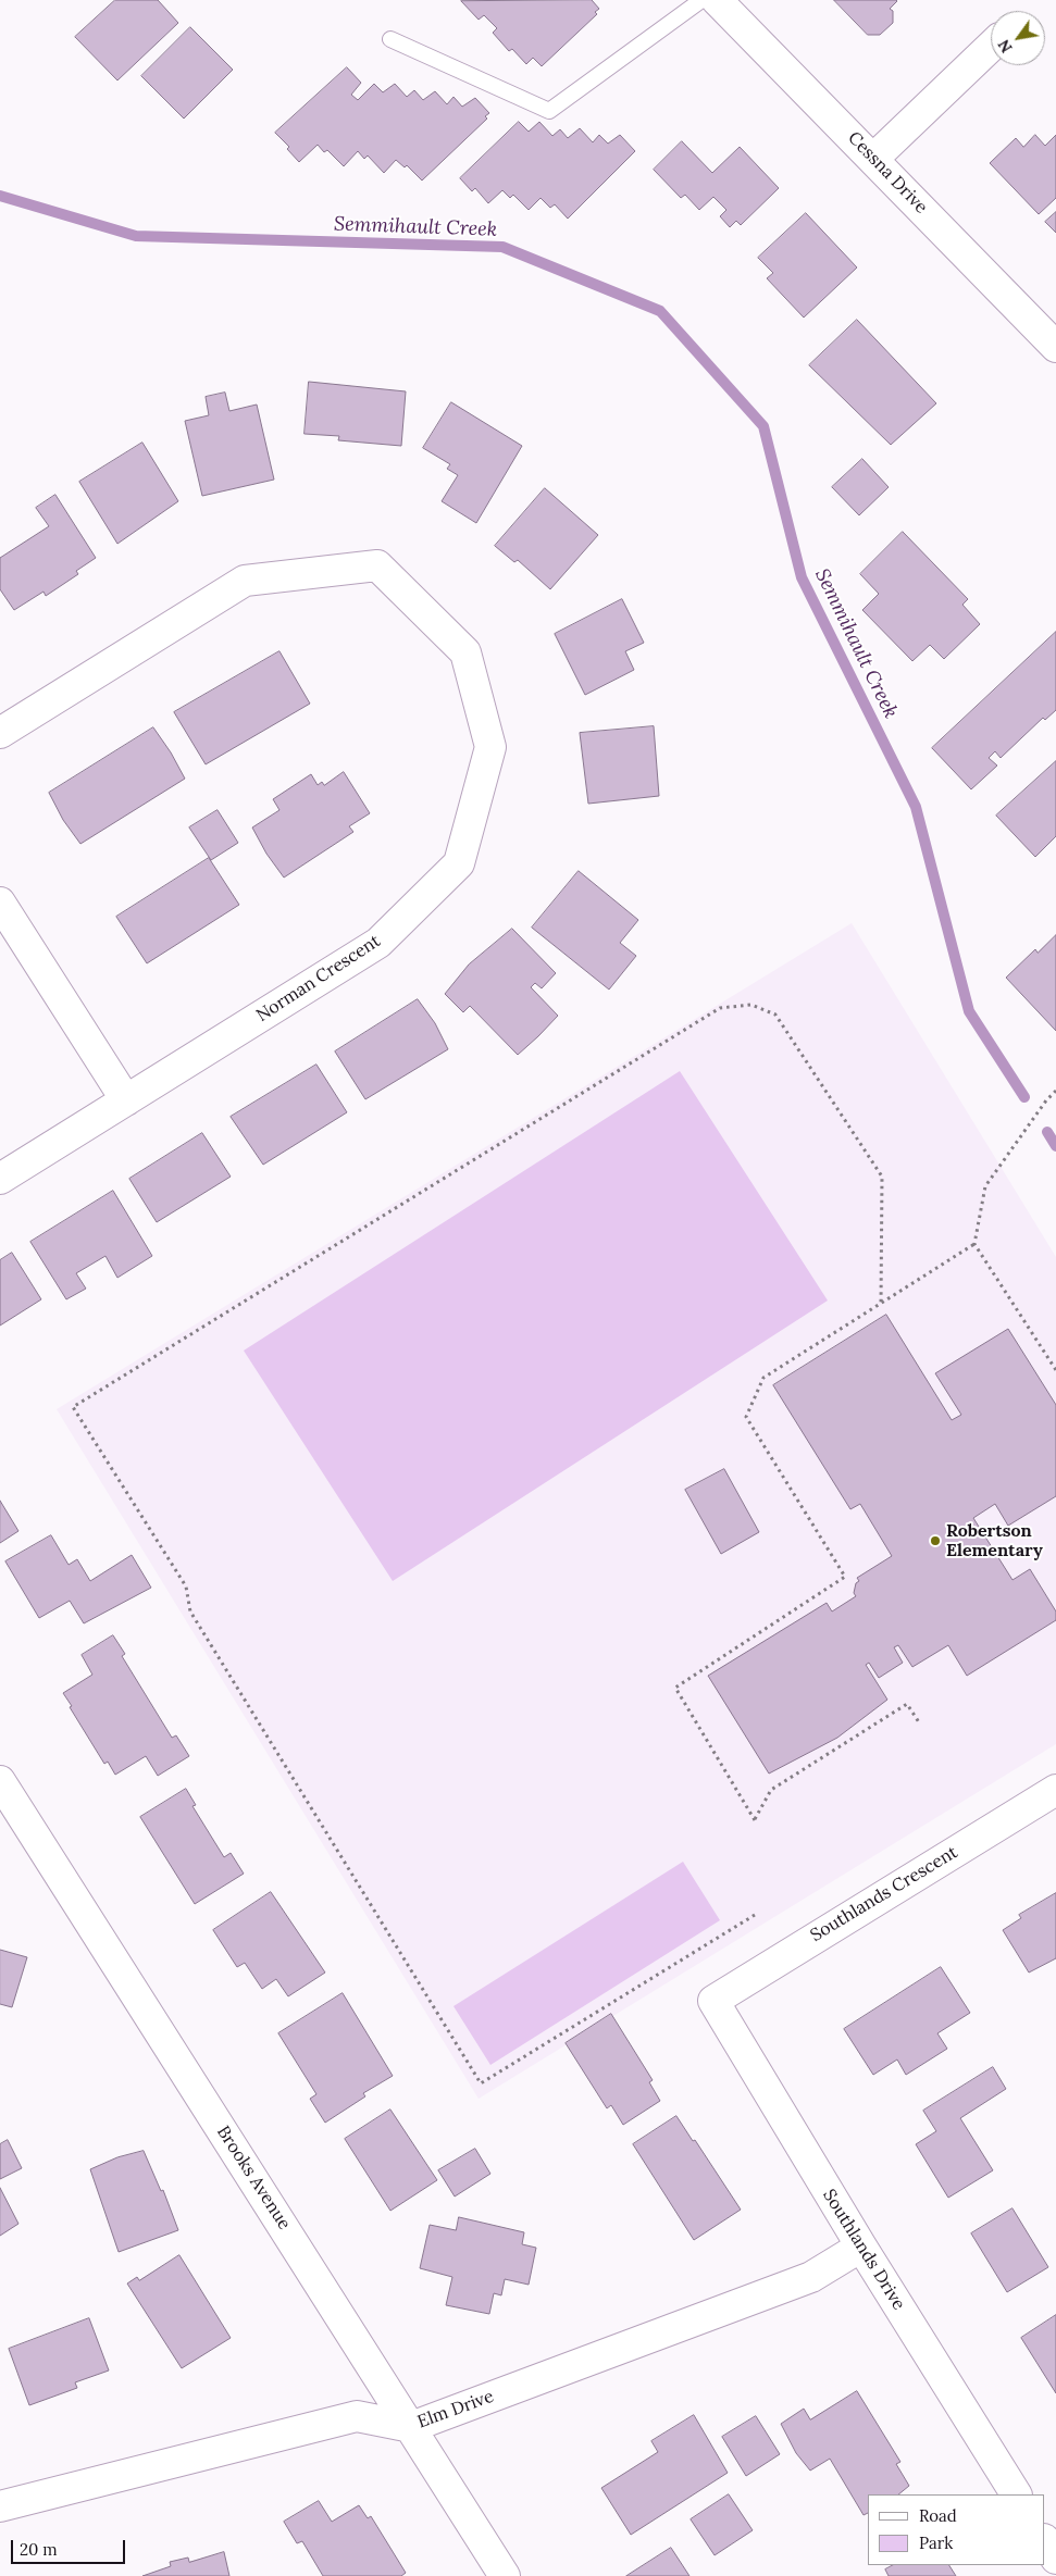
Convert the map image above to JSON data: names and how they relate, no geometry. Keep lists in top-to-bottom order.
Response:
{
  "streets": {
    "street": [
      "Cessna Drive",
      "Norman Crescent",
      "Southlands Crescent",
      "Brooks Avenue",
      "Southlands Drive",
      "Elm Drive"
    ]
  },
  "crossings": [
    ["Southlands Crescent", "Southlands Drive"],
    ["Brooks Avenue", "Elm Drive"],
    ["Southlands Drive", "Elm Drive"]
  ],
  "water": ["Semmihault Creek"],
  "places": ["Robertson Elementary"],
  "legend": ["Road", "Park"],
  "scale_bar": "20 m",
  "north": "bottom left"
}
